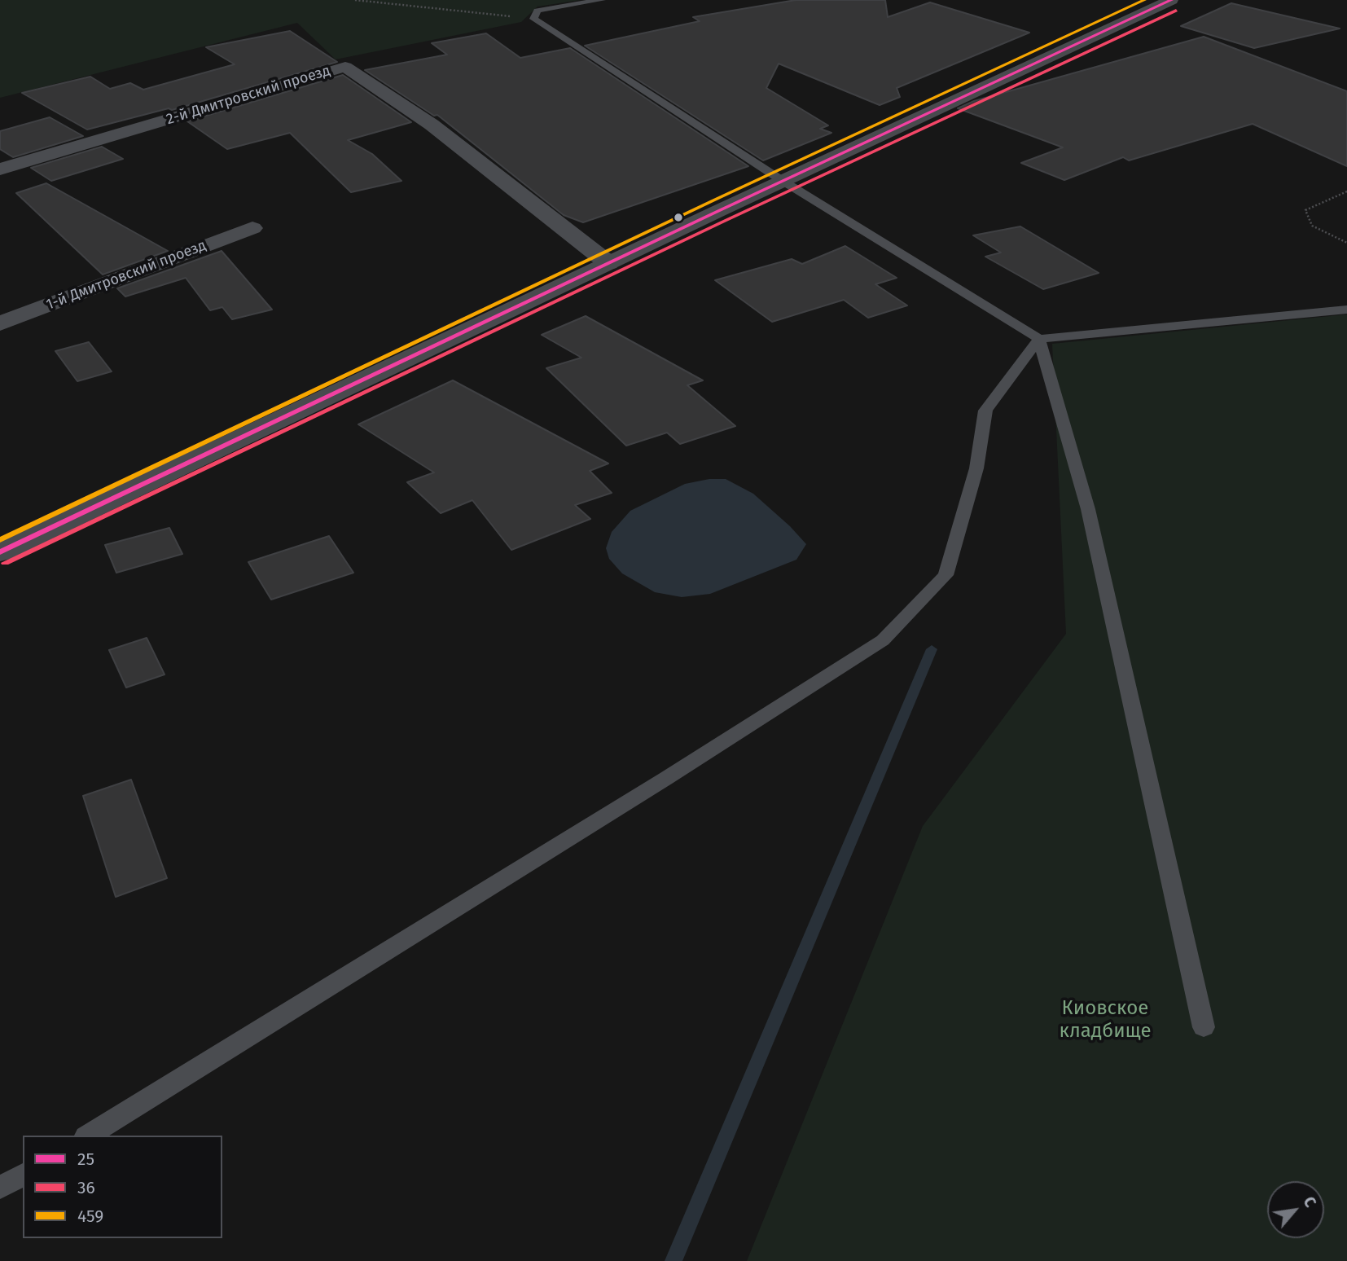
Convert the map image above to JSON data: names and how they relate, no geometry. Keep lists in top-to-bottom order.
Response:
{
  "streets": {
    "street": ["2-й Дмитровский проезд", "1-й Дмитровский проезд"]
  },
  "parks": ["Киовское кладбище"],
  "lines": ["transit line 25", "transit line 459", "transit line 36"],
  "legend": ["25", "36", "459"],
  "north": "top right"
}
